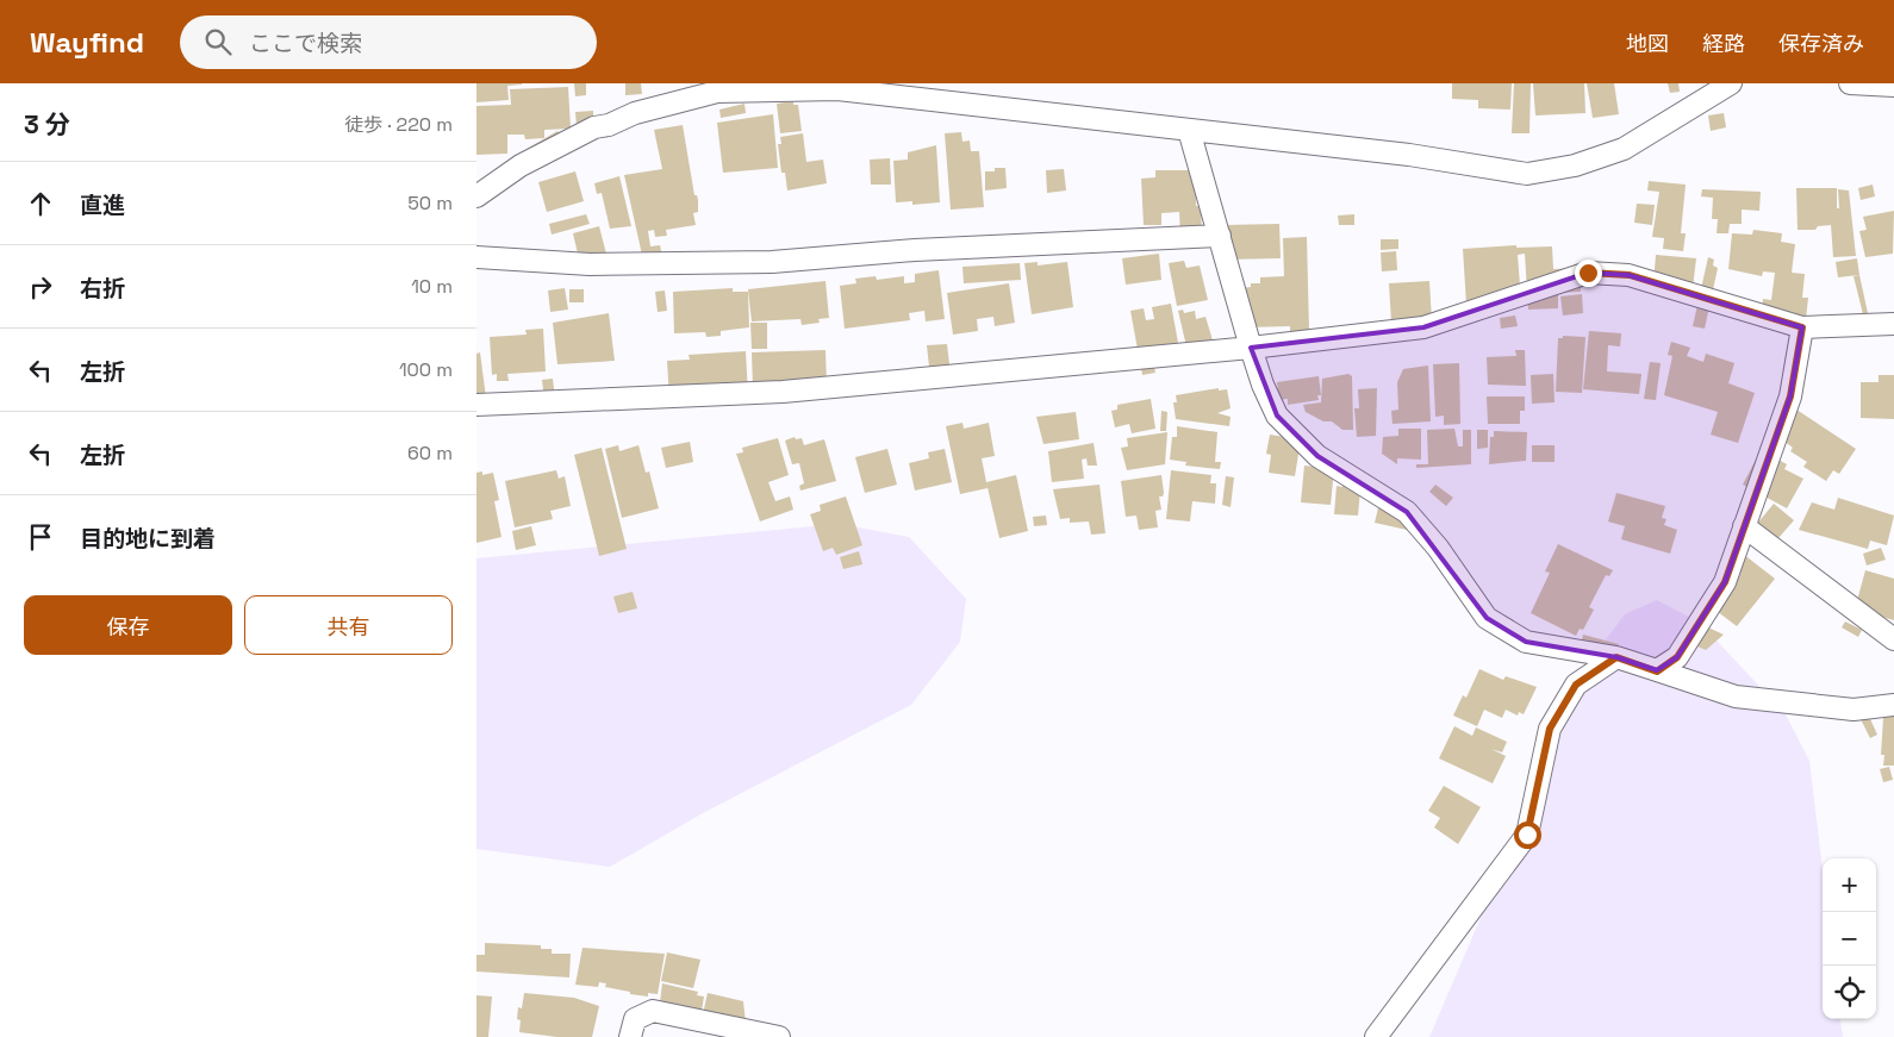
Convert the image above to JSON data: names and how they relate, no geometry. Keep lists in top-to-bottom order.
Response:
{
  "page": {
    "header": "Wayfind",
    "search": "ここで検索",
    "nav": ["地図", "経路", "保存済み"],
    "heading": ["3 分", "徒歩 · 220 m"],
    "list": [
      ["直進", "50 m"],
      ["右折", "10 m"],
      ["左折", "100 m"],
      ["左折", "60 m"],
      "目的地に到着"
    ],
    "buttons": ["保存", "共有"],
    "map_buttons": ["+", "−"]
  }
}
